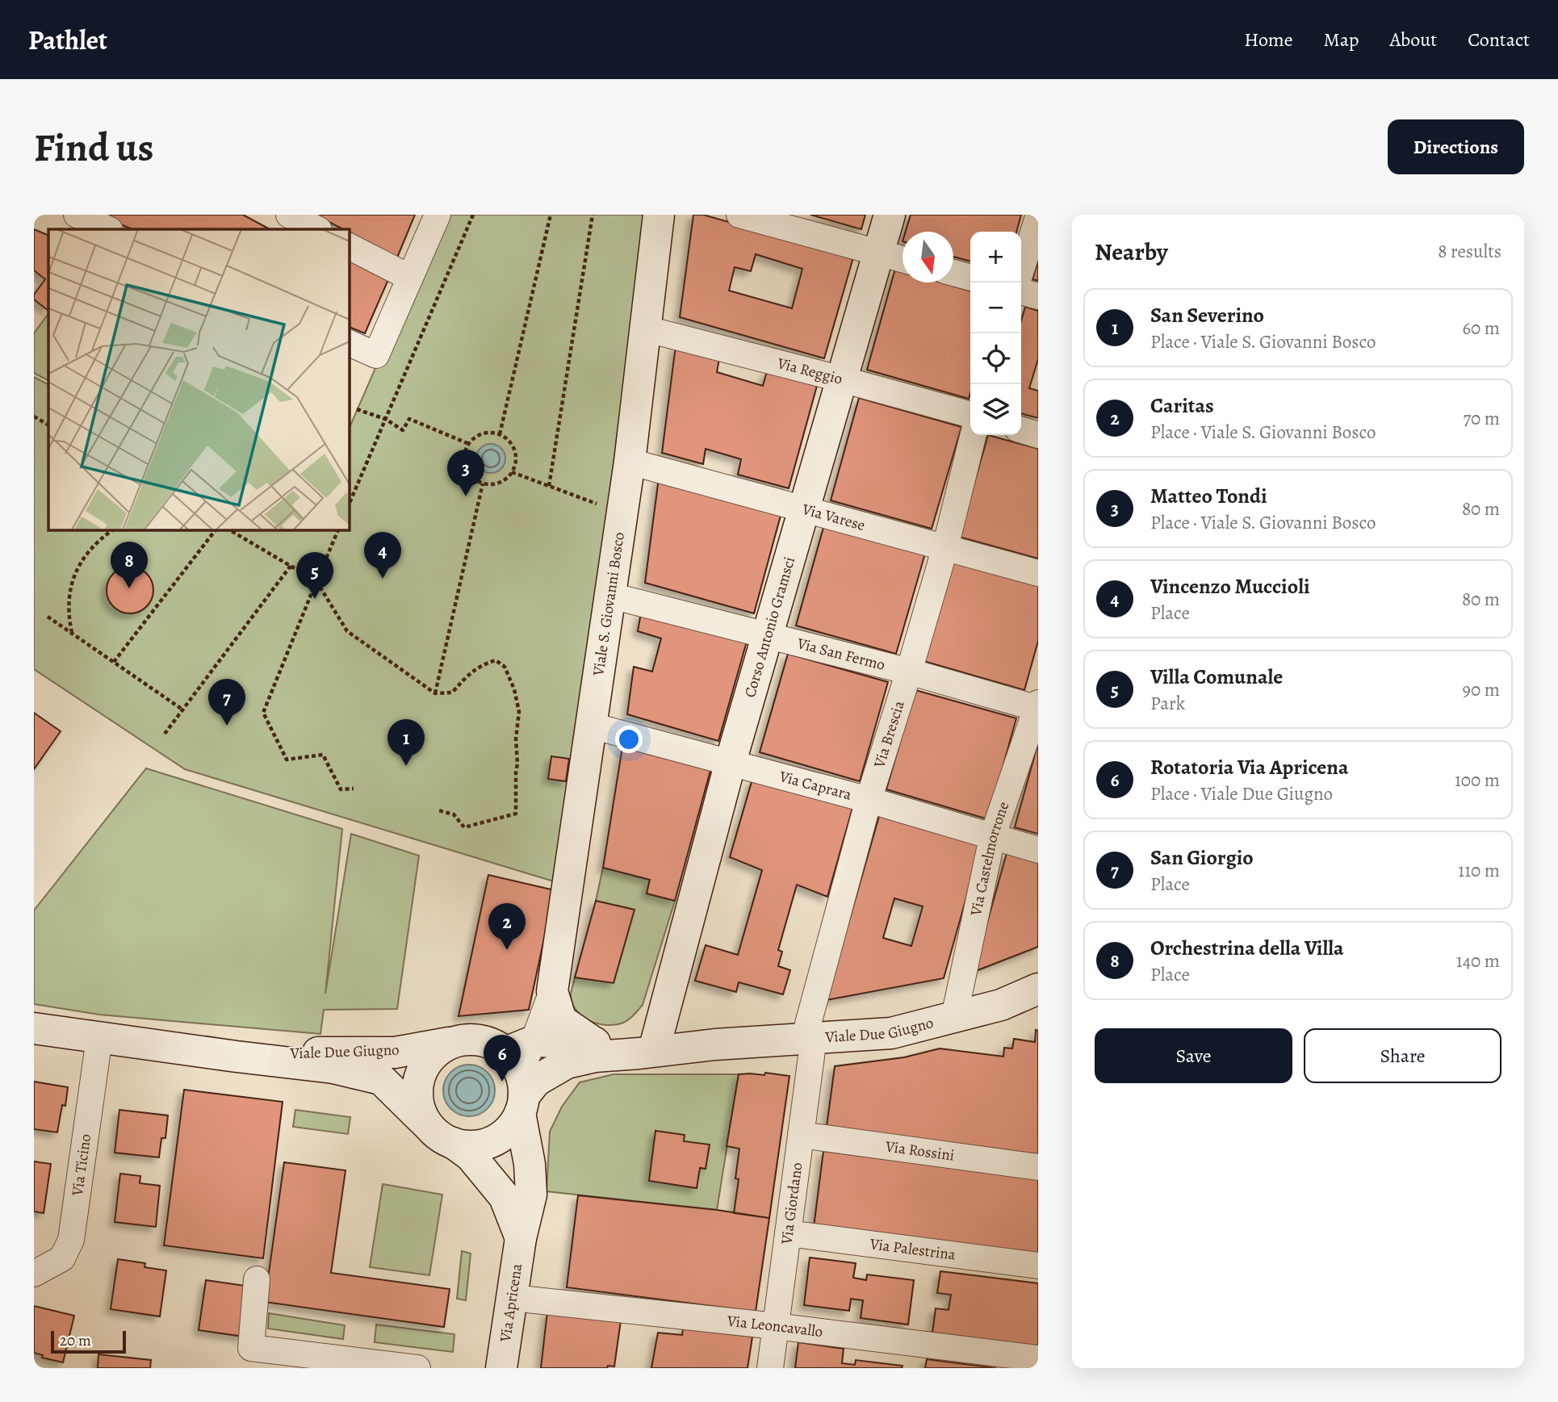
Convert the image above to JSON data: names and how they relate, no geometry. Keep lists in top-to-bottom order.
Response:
{
  "streets": {
    "main road": [
      "Viale S. Giovanni Bosco",
      "Corso Antonio Gramsci",
      "Viale Due Giugno",
      "Via Apricena"
    ],
    "street": [
      "Via Reggio",
      "Via Varese",
      "Via San Fermo",
      "Via Brescia",
      "Via Caprara",
      "Via Castelmorrone",
      "Via Rossini",
      "Via Ticino",
      "Via Giordano",
      "Via Palestrina",
      "Via Leoncavallo"
    ]
  },
  "crossings": [
    ["Via Reggio", "Viale S. Giovanni Bosco"],
    ["Via Reggio", "Corso Antonio Gramsci"],
    ["Via Varese", "Viale S. Giovanni Bosco"],
    ["Via Varese", "Corso Antonio Gramsci"],
    ["Via Varese", "Via Brescia"],
    ["Viale S. Giovanni Bosco", "Via San Fermo"],
    ["Viale S. Giovanni Bosco", "Via Caprara"],
    ["Viale S. Giovanni Bosco", "Viale Due Giugno"],
    ["Corso Antonio Gramsci", "Via San Fermo"],
    ["Corso Antonio Gramsci", "Via Caprara"],
    ["Corso Antonio Gramsci", "Viale Due Giugno"],
    ["Via San Fermo", "Via Brescia"],
    ["Via San Fermo", "Via Castelmorrone"],
    ["Via Brescia", "Via Caprara"],
    ["Via Brescia", "Viale Due Giugno"],
    ["Via Brescia", "Via Giordano"],
    ["Via Caprara", "Via Castelmorrone"],
    ["Via Castelmorrone", "Viale Due Giugno"],
    ["Viale Due Giugno", "Via Ticino"],
    ["Viale Due Giugno", "Via Giordano"],
    ["Viale Due Giugno", "Via Apricena"],
    ["Via Rossini", "Via Giordano"],
    ["Via Giordano", "Via Palestrina"],
    ["Via Giordano", "Via Leoncavallo"],
    ["Via Apricena", "Via Leoncavallo"]
  ],
  "scale_bar": "20 m",
  "north": "bottom",
  "page": {
    "header": "Pathlet",
    "nav": [
      "Home",
      "Map",
      "About",
      "Contact"
    ],
    "buttons": [
      "Directions",
      ["Save", "Share"]
    ],
    "title": "Find us",
    "heading": ["Nearby", "8 results"],
    "map_buttons": ["+", "−"],
    "list": [
      {
        "mark": "1",
        "name": "San Severino",
        "note": "Place · Viale S. Giovanni Bosco",
        "value": "60 m"
      },
      {
        "mark": "2",
        "name": "Caritas",
        "note": "Place · Viale S. Giovanni Bosco",
        "value": "70 m"
      },
      {
        "mark": "3",
        "name": "Matteo Tondi",
        "note": "Place · Viale S. Giovanni Bosco",
        "value": "80 m"
      },
      {
        "mark": "4",
        "name": "Vincenzo Muccioli",
        "note": "Place",
        "value": "80 m"
      },
      {
        "mark": "5",
        "name": "Villa Comunale",
        "note": "Park",
        "value": "90 m"
      },
      {
        "mark": "6",
        "name": "Rotatoria Via Apricena",
        "note": "Place · Viale Due Giugno",
        "value": "100 m"
      },
      {
        "mark": "7",
        "name": "San Giorgio",
        "note": "Place",
        "value": "110 m"
      },
      {
        "mark": "8",
        "name": "Orchestrina della Villa",
        "note": "Place",
        "value": "140 m"
      }
    ],
    "pins": [
      "3",
      "4",
      "8",
      "5",
      "7",
      "1",
      "2",
      "6"
    ],
    "scale": "20 m"
  }
}
